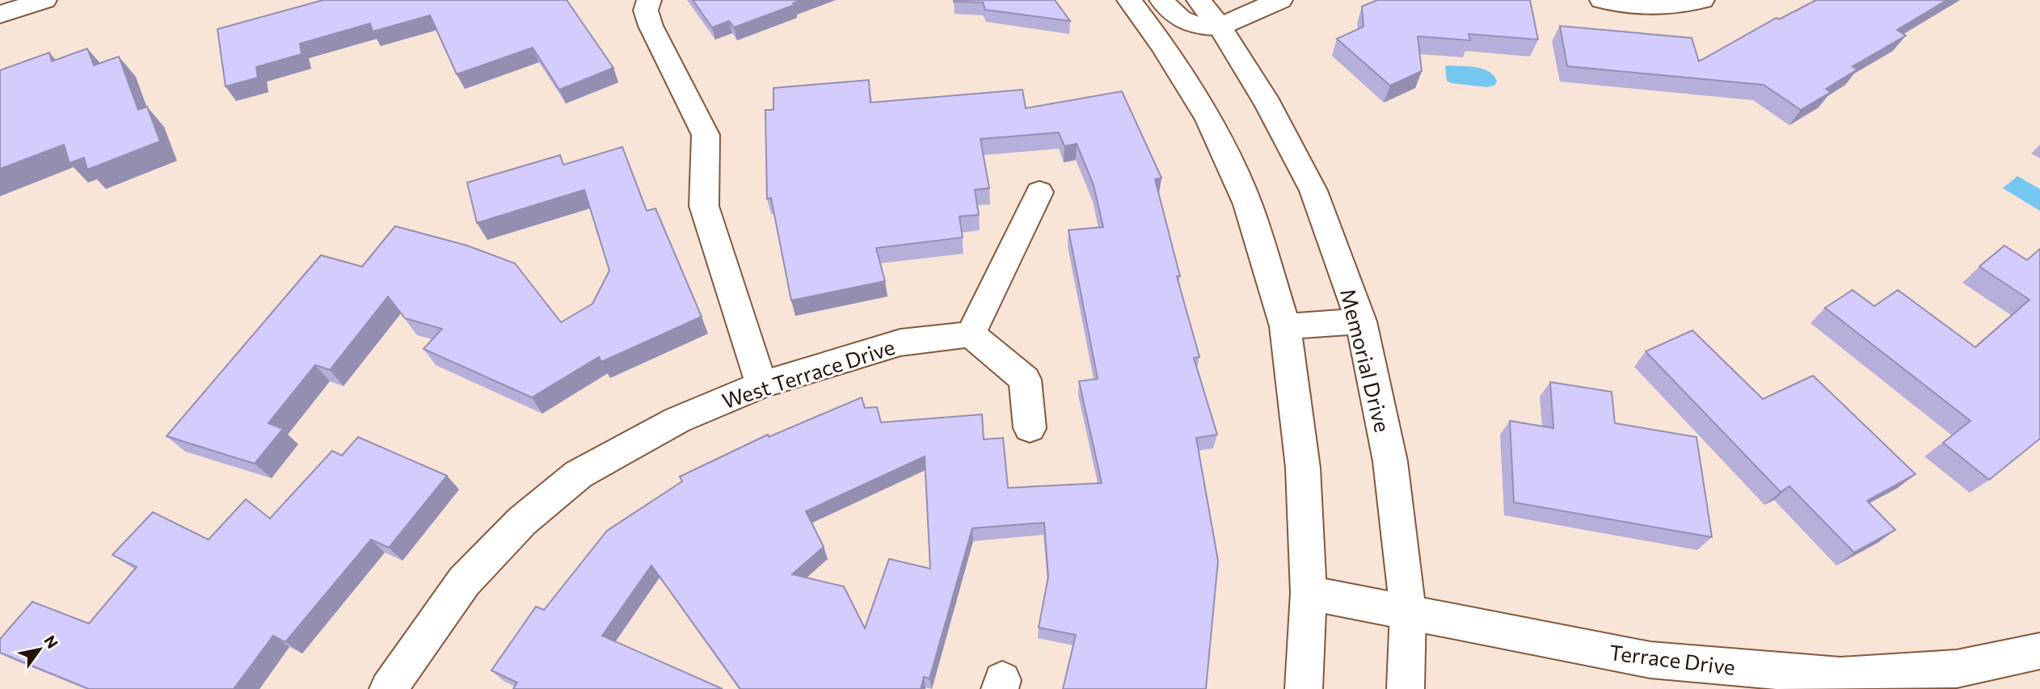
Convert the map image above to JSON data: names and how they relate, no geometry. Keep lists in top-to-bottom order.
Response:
{
  "streets": {
    "street": ["Memorial Drive", "West Terrace Drive", "Terrace Drive"]
  },
  "crossings": [
    ["Memorial Drive", "Terrace Drive"]
  ],
  "north": "top right"
}
